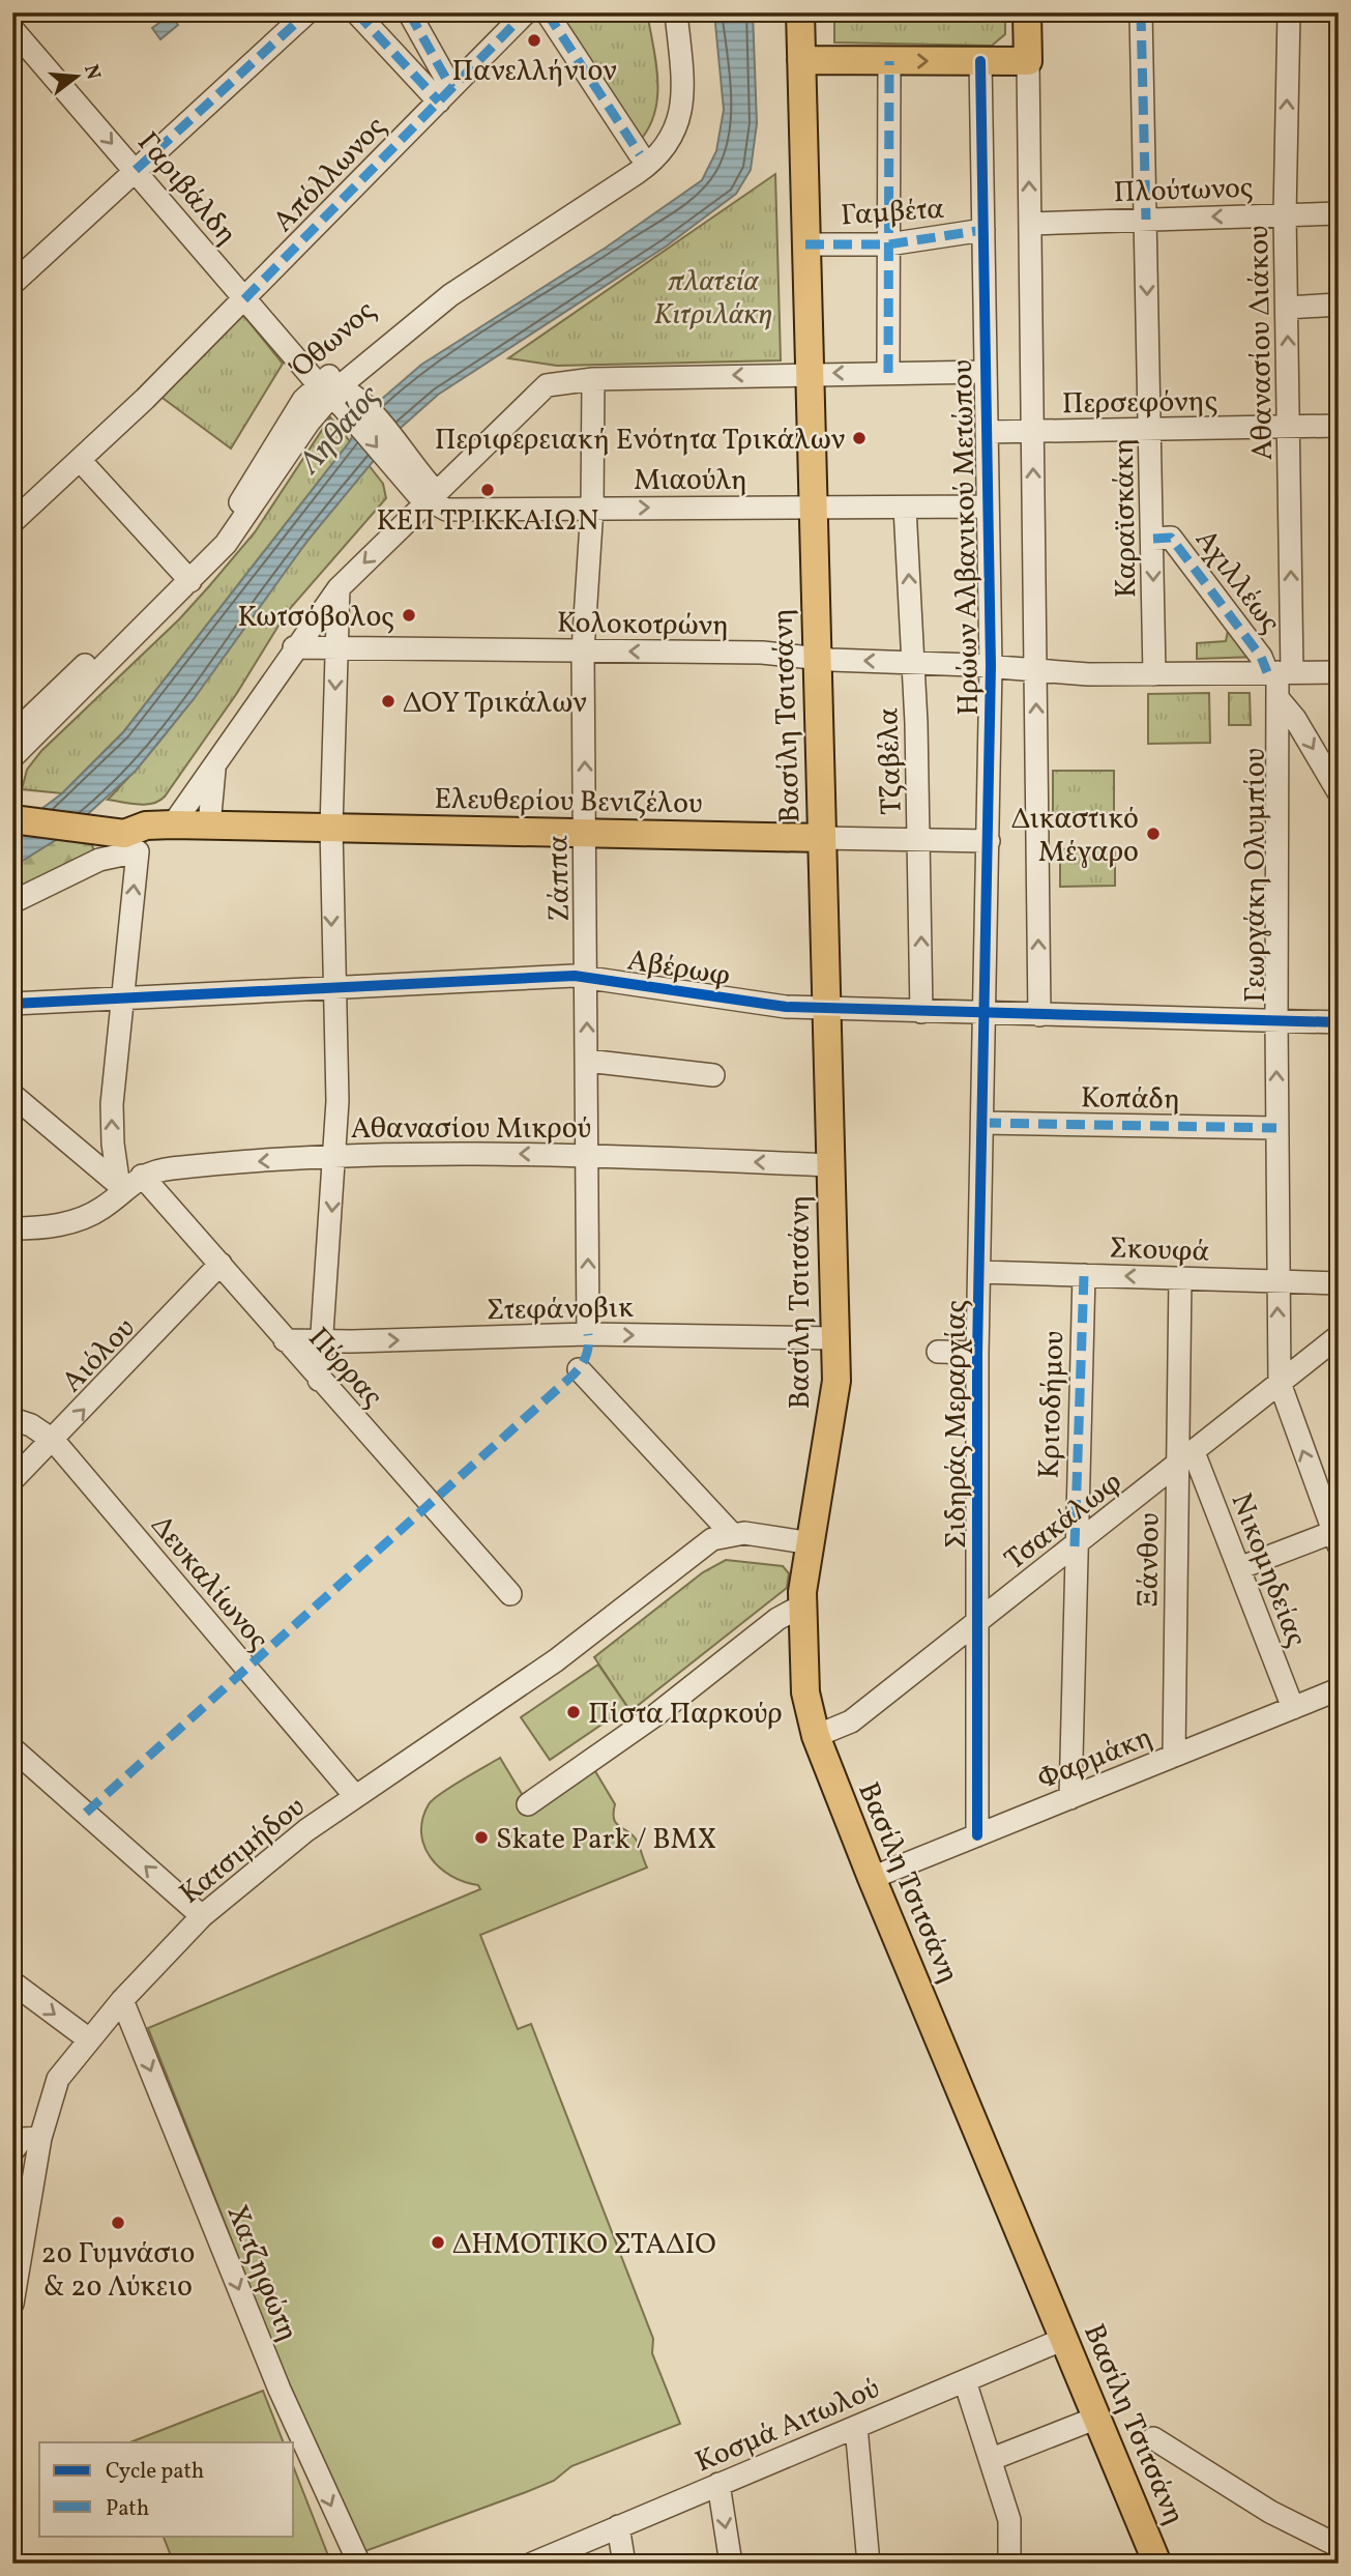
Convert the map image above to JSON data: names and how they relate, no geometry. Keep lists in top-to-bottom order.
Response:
{
  "streets": {
    "main road": ["Βασίλη Τσιτσάνη", "Ελευθερίου Βενιζέλου"],
    "street": [
      "Απόλλωνος",
      "Γαριβάλδη",
      "Πλούτωνος",
      "Γαμβέτα",
      "Όθωνος",
      "Αθανασίου Διάκου",
      "Περσεφόνης",
      "Μιαούλη",
      "Καραϊσκάκη",
      "Ηρώων Αλβανικού Μετώπου",
      "Αχιλλέως",
      "Κολοκοτρώνη",
      "Τζαβέλα",
      "Γεωργάκη Ολυμπίου",
      "Ζάππα",
      "Αβέρωφ",
      "Κοπάδη",
      "Αθανασίου Μικρού",
      "Σκουφά",
      "Στεφάνοβικ",
      "Αιόλου",
      "Πύρρας",
      "Κριτοδήμου",
      "Σιδηράς Μεραρχίας",
      "Τσακάλωφ",
      "Ξάνθου",
      "Νικομηδείας",
      "Δευκαλίωνος",
      "Φαρμάκη",
      "Κατσιμήδου",
      "Χατζηφώτη",
      "Κοσμά Αιτωλού"
    ]
  },
  "crossings": [
    ["Απόλλωνος", "Γαριβάλδη"],
    ["Γαριβάλδη", "Όθωνος"],
    ["Γαριβάλδη", "Μιαούλη"],
    ["Πλούτωνος", "Αθανασίου Διάκου"],
    ["Πλούτωνος", "Καραϊσκάκη"],
    ["Γαμβέτα", "Ηρώων Αλβανικού Μετώπου"],
    ["Γαμβέτα", "Βασίλη Τσιτσάνη"],
    ["Όθωνος", "Μιαούλη"],
    ["Αθανασίου Διάκου", "Περσεφόνης"],
    ["Αθανασίου Διάκου", "Αχιλλέως"],
    ["Αθανασίου Διάκου", "Κολοκοτρώνη"],
    ["Αθανασίου Διάκου", "Γεωργάκη Ολυμπίου"],
    ["Περσεφόνης", "Καραϊσκάκη"],
    ["Περσεφόνης", "Ηρώων Αλβανικού Μετώπου"],
    ["Μιαούλη", "Ηρώων Αλβανικού Μετώπου"],
    ["Μιαούλη", "Βασίλη Τσιτσάνη"],
    ["Μιαούλη", "Τζαβέλα"],
    ["Μιαούλη", "Ζάππα"],
    ["Καραϊσκάκη", "Αχιλλέως"],
    ["Καραϊσκάκη", "Κολοκοτρώνη"],
    ["Ηρώων Αλβανικού Μετώπου", "Κολοκοτρώνη"],
    ["Ηρώων Αλβανικού Μετώπου", "Ελευθερίου Βενιζέλου"],
    ["Ηρώων Αλβανικού Μετώπου", "Αβέρωφ"],
    ["Ηρώων Αλβανικού Μετώπου", "Σιδηράς Μεραρχίας"],
    ["Αχιλλέως", "Κολοκοτρώνη"],
    ["Αχιλλέως", "Γεωργάκη Ολυμπίου"],
    ["Κολοκοτρώνη", "Βασίλη Τσιτσάνη"],
    ["Κολοκοτρώνη", "Τζαβέλα"],
    ["Κολοκοτρώνη", "Γεωργάκη Ολυμπίου"],
    ["Κολοκοτρώνη", "Ζάππα"],
    ["Βασίλη Τσιτσάνη", "Ελευθερίου Βενιζέλου"],
    ["Βασίλη Τσιτσάνη", "Αβέρωφ"],
    ["Βασίλη Τσιτσάνη", "Αθανασίου Μικρού"],
    ["Βασίλη Τσιτσάνη", "Στεφάνοβικ"],
    ["Βασίλη Τσιτσάνη", "Τσακάλωφ"],
    ["Βασίλη Τσιτσάνη", "Φαρμάκη"],
    ["Βασίλη Τσιτσάνη", "Κοσμά Αιτωλού"],
    ["Τζαβέλα", "Ελευθερίου Βενιζέλου"],
    ["Τζαβέλα", "Αβέρωφ"],
    ["Ελευθερίου Βενιζέλου", "Ζάππα"],
    ["Γεωργάκη Ολυμπίου", "Αβέρωφ"],
    ["Γεωργάκη Ολυμπίου", "Κοπάδη"],
    ["Γεωργάκη Ολυμπίου", "Σκουφά"],
    ["Γεωργάκη Ολυμπίου", "Τσακάλωφ"],
    ["Ζάππα", "Αβέρωφ"],
    ["Ζάππα", "Αθανασίου Μικρού"],
    ["Ζάππα", "Στεφάνοβικ"],
    ["Αβέρωφ", "Σιδηράς Μεραρχίας"],
    ["Κοπάδη", "Σιδηράς Μεραρχίας"],
    ["Αθανασίου Μικρού", "Πύρρας"],
    ["Σκουφά", "Κριτοδήμου"],
    ["Σκουφά", "Σιδηράς Μεραρχίας"],
    ["Σκουφά", "Ξάνθου"],
    ["Στεφάνοβικ", "Πύρρας"],
    ["Αιόλου", "Πύρρας"],
    ["Αιόλου", "Δευκαλίωνος"],
    ["Κριτοδήμου", "Τσακάλωφ"],
    ["Κριτοδήμου", "Φαρμάκη"],
    ["Σιδηράς Μεραρχίας", "Τσακάλωφ"],
    ["Σιδηράς Μεραρχίας", "Φαρμάκη"],
    ["Τσακάλωφ", "Ξάνθου"],
    ["Τσακάλωφ", "Νικομηδείας"],
    ["Ξάνθου", "Νικομηδείας"],
    ["Ξάνθου", "Φαρμάκη"],
    ["Νικομηδείας", "Φαρμάκη"],
    ["Δευκαλίωνος", "Κατσιμήδου"],
    ["Κατσιμήδου", "Χατζηφώτη"]
  ],
  "one_way": [
    "Γαριβάλδη",
    "Πλούτωνος",
    "Αθανασίου Διάκου",
    "Γεωργάκη Ολυμπίου",
    "Ζάππα",
    "Αθανασίου Μικρού",
    "Στεφάνοβικ",
    "Αιόλου",
    "Χατζηφώτη"
  ],
  "water": ["Ληθαίος"],
  "parks": ["πλατεία Κιτριλάκη"],
  "places": [
    "Πανελλήνιον",
    "Περιφερειακή Ενότητα Τρικάλων",
    "ΚΕΠ ΤΡΙΚΚΑΙΩΝ",
    "Κωτσόβολος",
    "ΔΟΥ Τρικάλων",
    "Δικαστικό Μέγαρο",
    "Πίστα Παρκούρ",
    "Skate Park / BMX",
    "2ο Γυμνάσιο & 2ο Λύκειο",
    "ΔΗΜΟΤΙΚΟ ΣΤΑΔΙΟ"
  ],
  "legend": ["Cycle path", "Path"],
  "north": "right"
}
